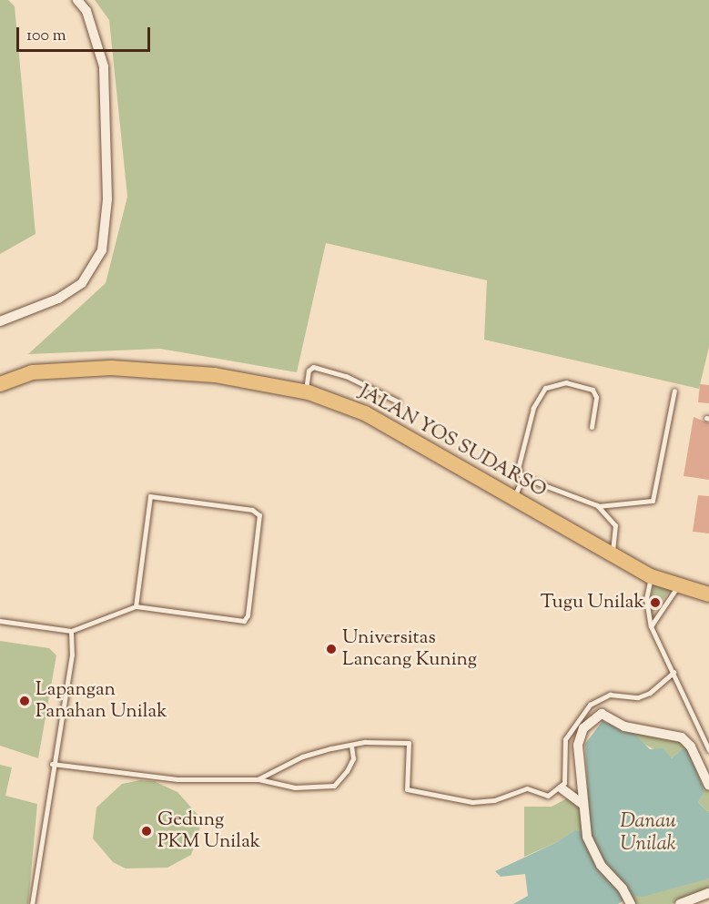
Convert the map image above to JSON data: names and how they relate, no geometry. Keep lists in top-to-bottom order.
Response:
{
  "streets": {
    "main road": ["JALAN YOS SUDARSO"]
  },
  "water": ["Danau Unilak"],
  "places": [
    "Tugu Unilak",
    "Universitas Lancang Kuning",
    "Lapangan Panahan Unilak",
    "Gedung PKM Unilak"
  ],
  "scale_bar": "100 m"
}
